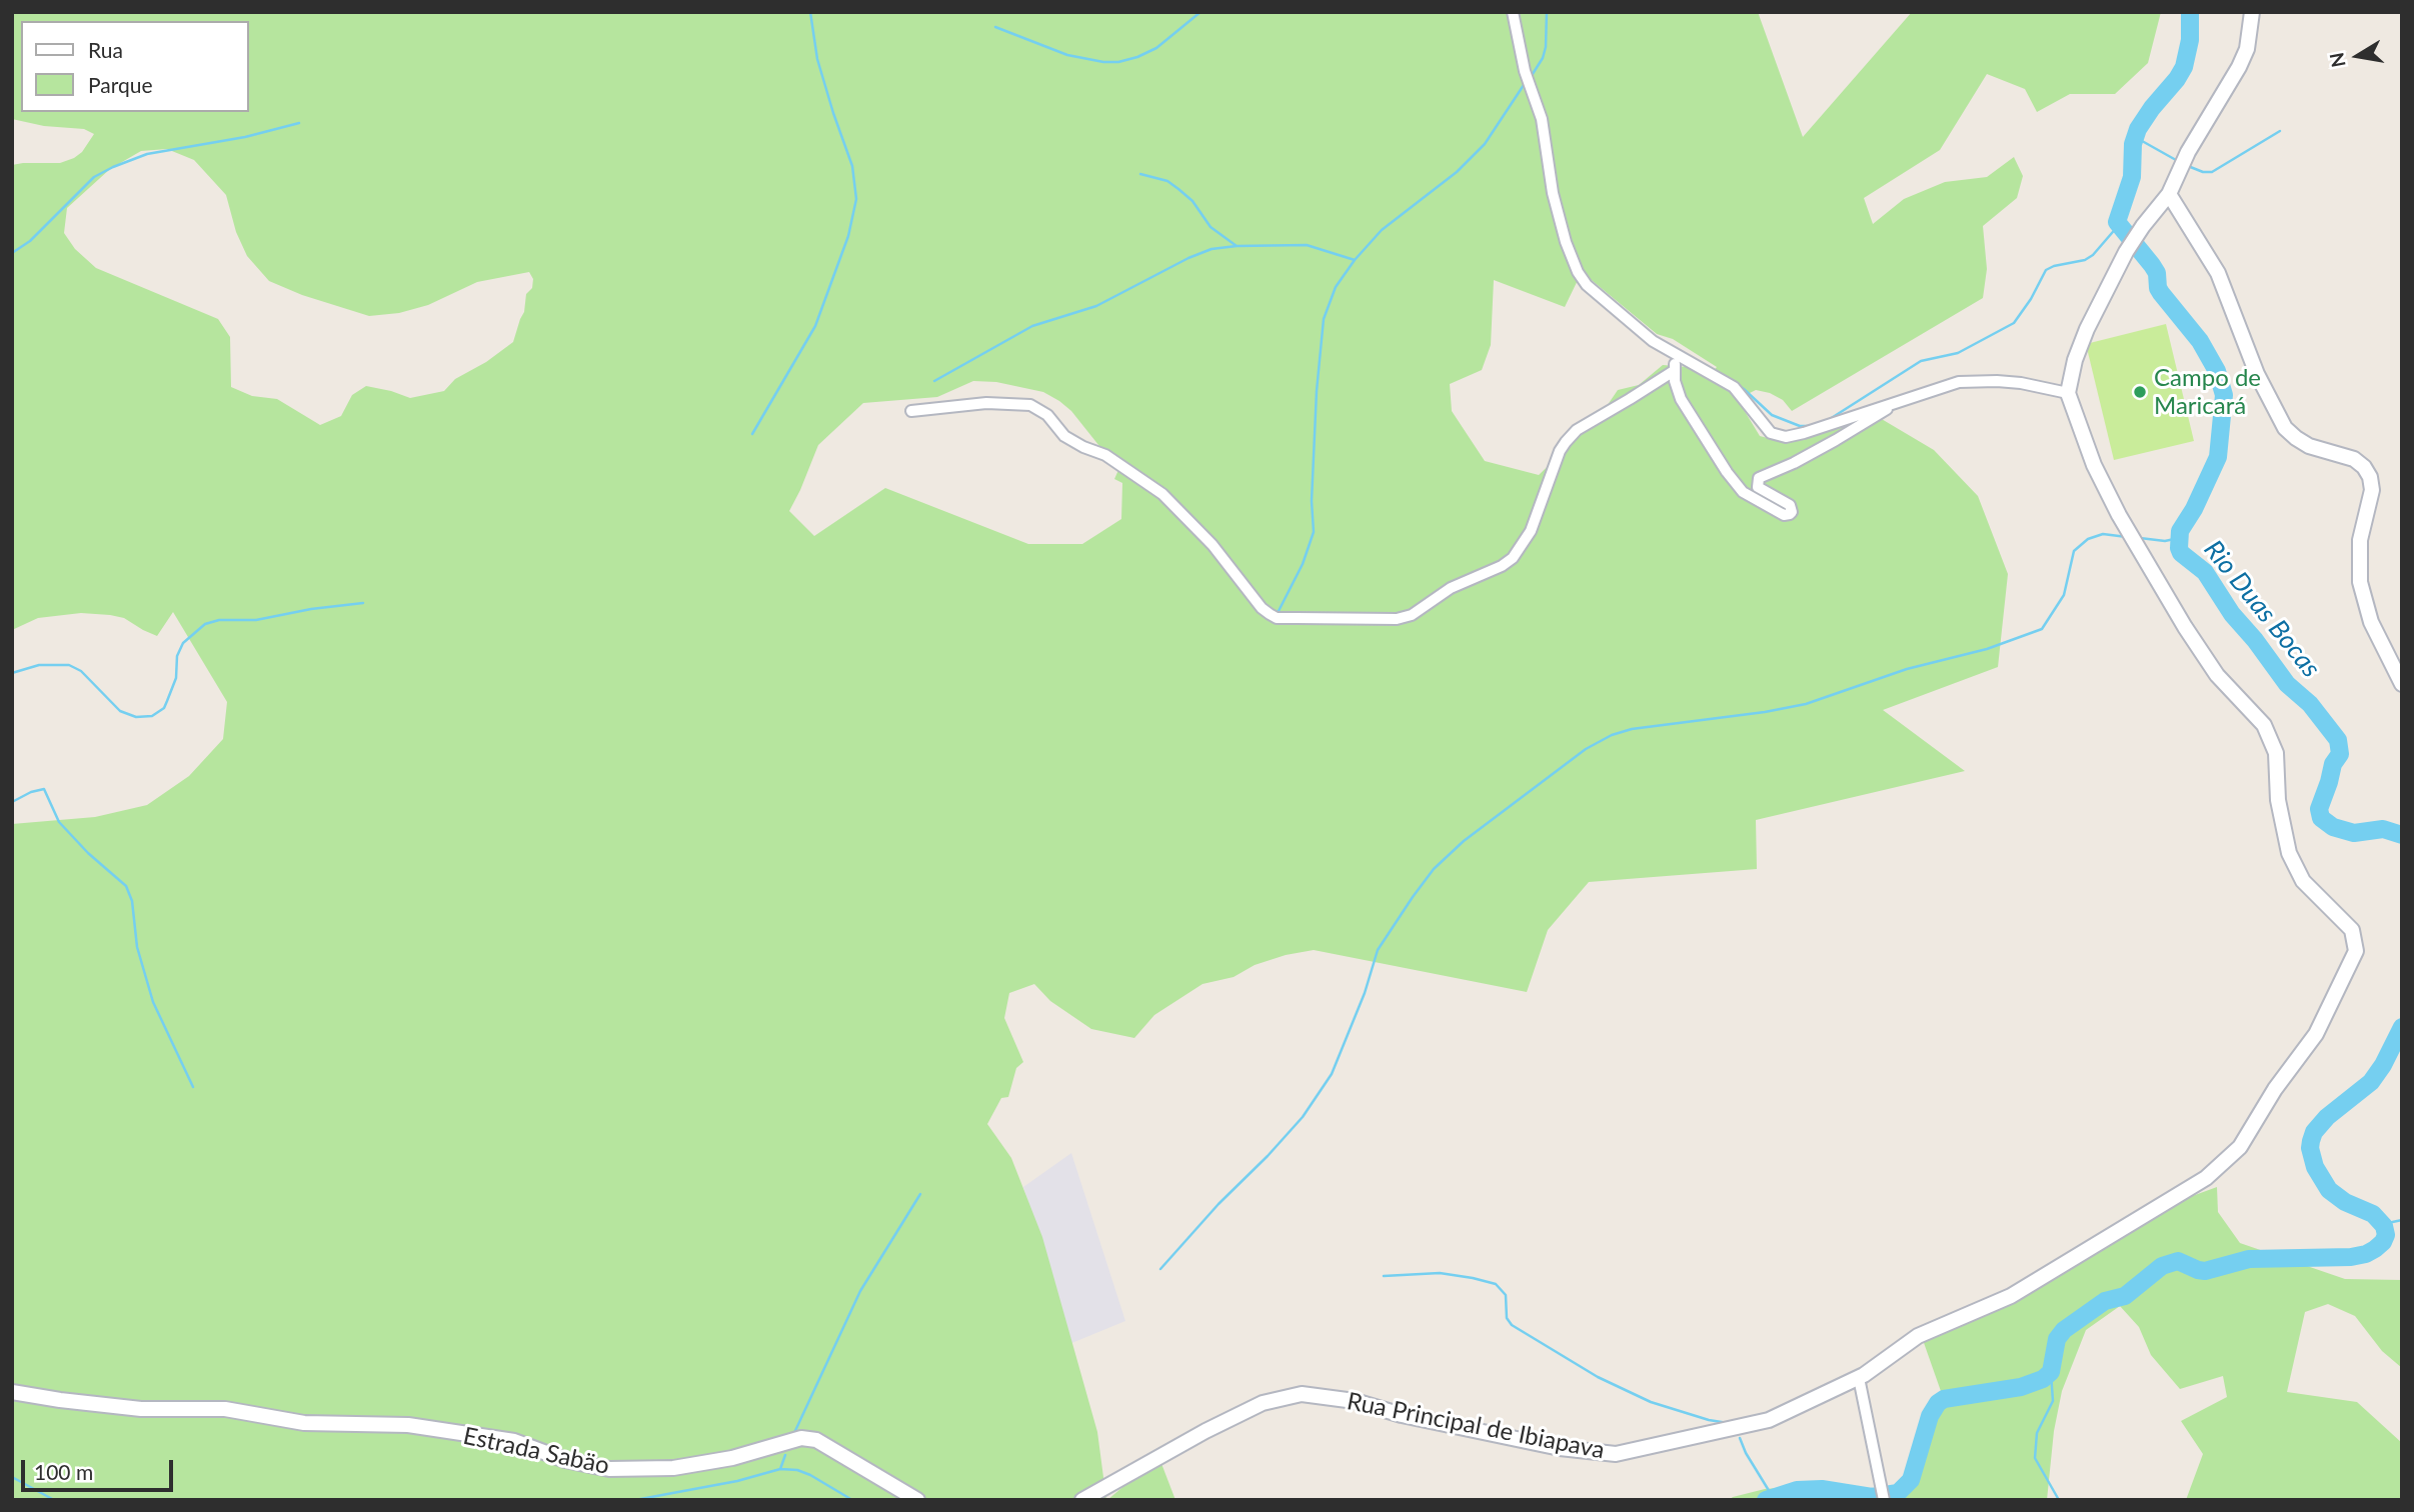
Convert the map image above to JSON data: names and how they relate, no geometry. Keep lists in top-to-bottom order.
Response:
{
  "streets": {
    "street": ["Rua Principal de Ibiapava", "Estrada Sabäo"]
  },
  "water": ["Rio Duas Bocas"],
  "places": ["Campo de Maricará"],
  "legend": ["Rua", "Parque"],
  "scale_bar": "100 m",
  "north": "left"
}
